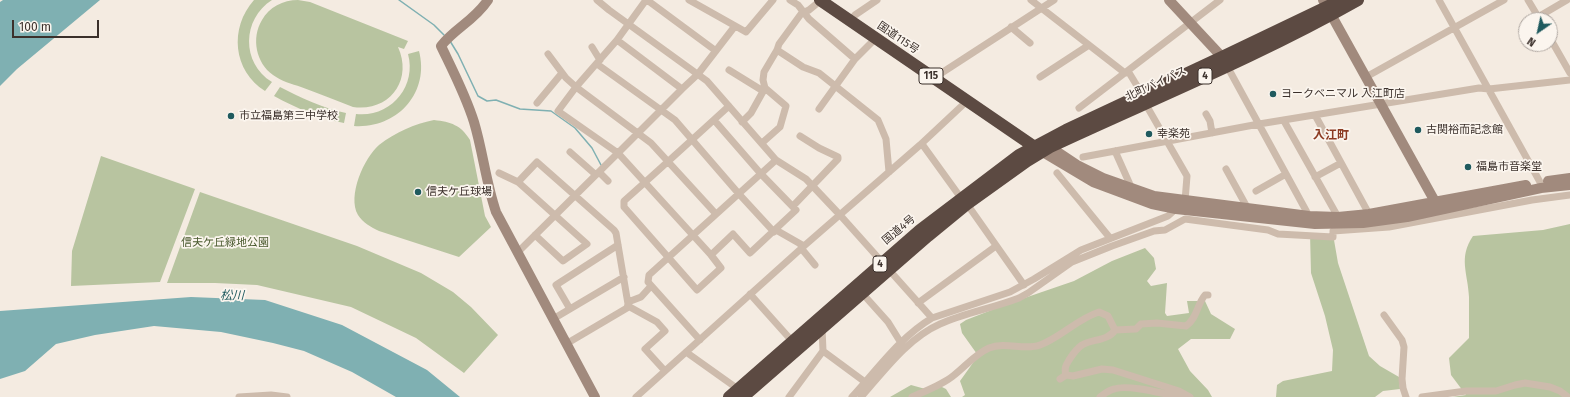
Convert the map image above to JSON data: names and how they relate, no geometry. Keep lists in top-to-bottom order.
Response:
{
  "streets": {
    "highway": [
      "国道115号",
      "115",
      "4",
      "北町バイパス",
      "国道4号"
    ]
  },
  "crossings": [
    ["国道115号", "北町バイパス"],
    ["国道115号", "国道4号"],
    ["北町バイパス", "国道4号"]
  ],
  "districts": ["入江町"],
  "water": ["松川"],
  "parks": ["信夫ケ丘緑地公園"],
  "places": [
    "ヨークベニマル 入江町店",
    "市立福島第三中学校",
    "古関裕而記念館",
    "幸楽苑",
    "福島市音楽堂",
    "信夫ケ丘球場"
  ],
  "scale_bar": "100 m",
  "north": "bottom left"
}
